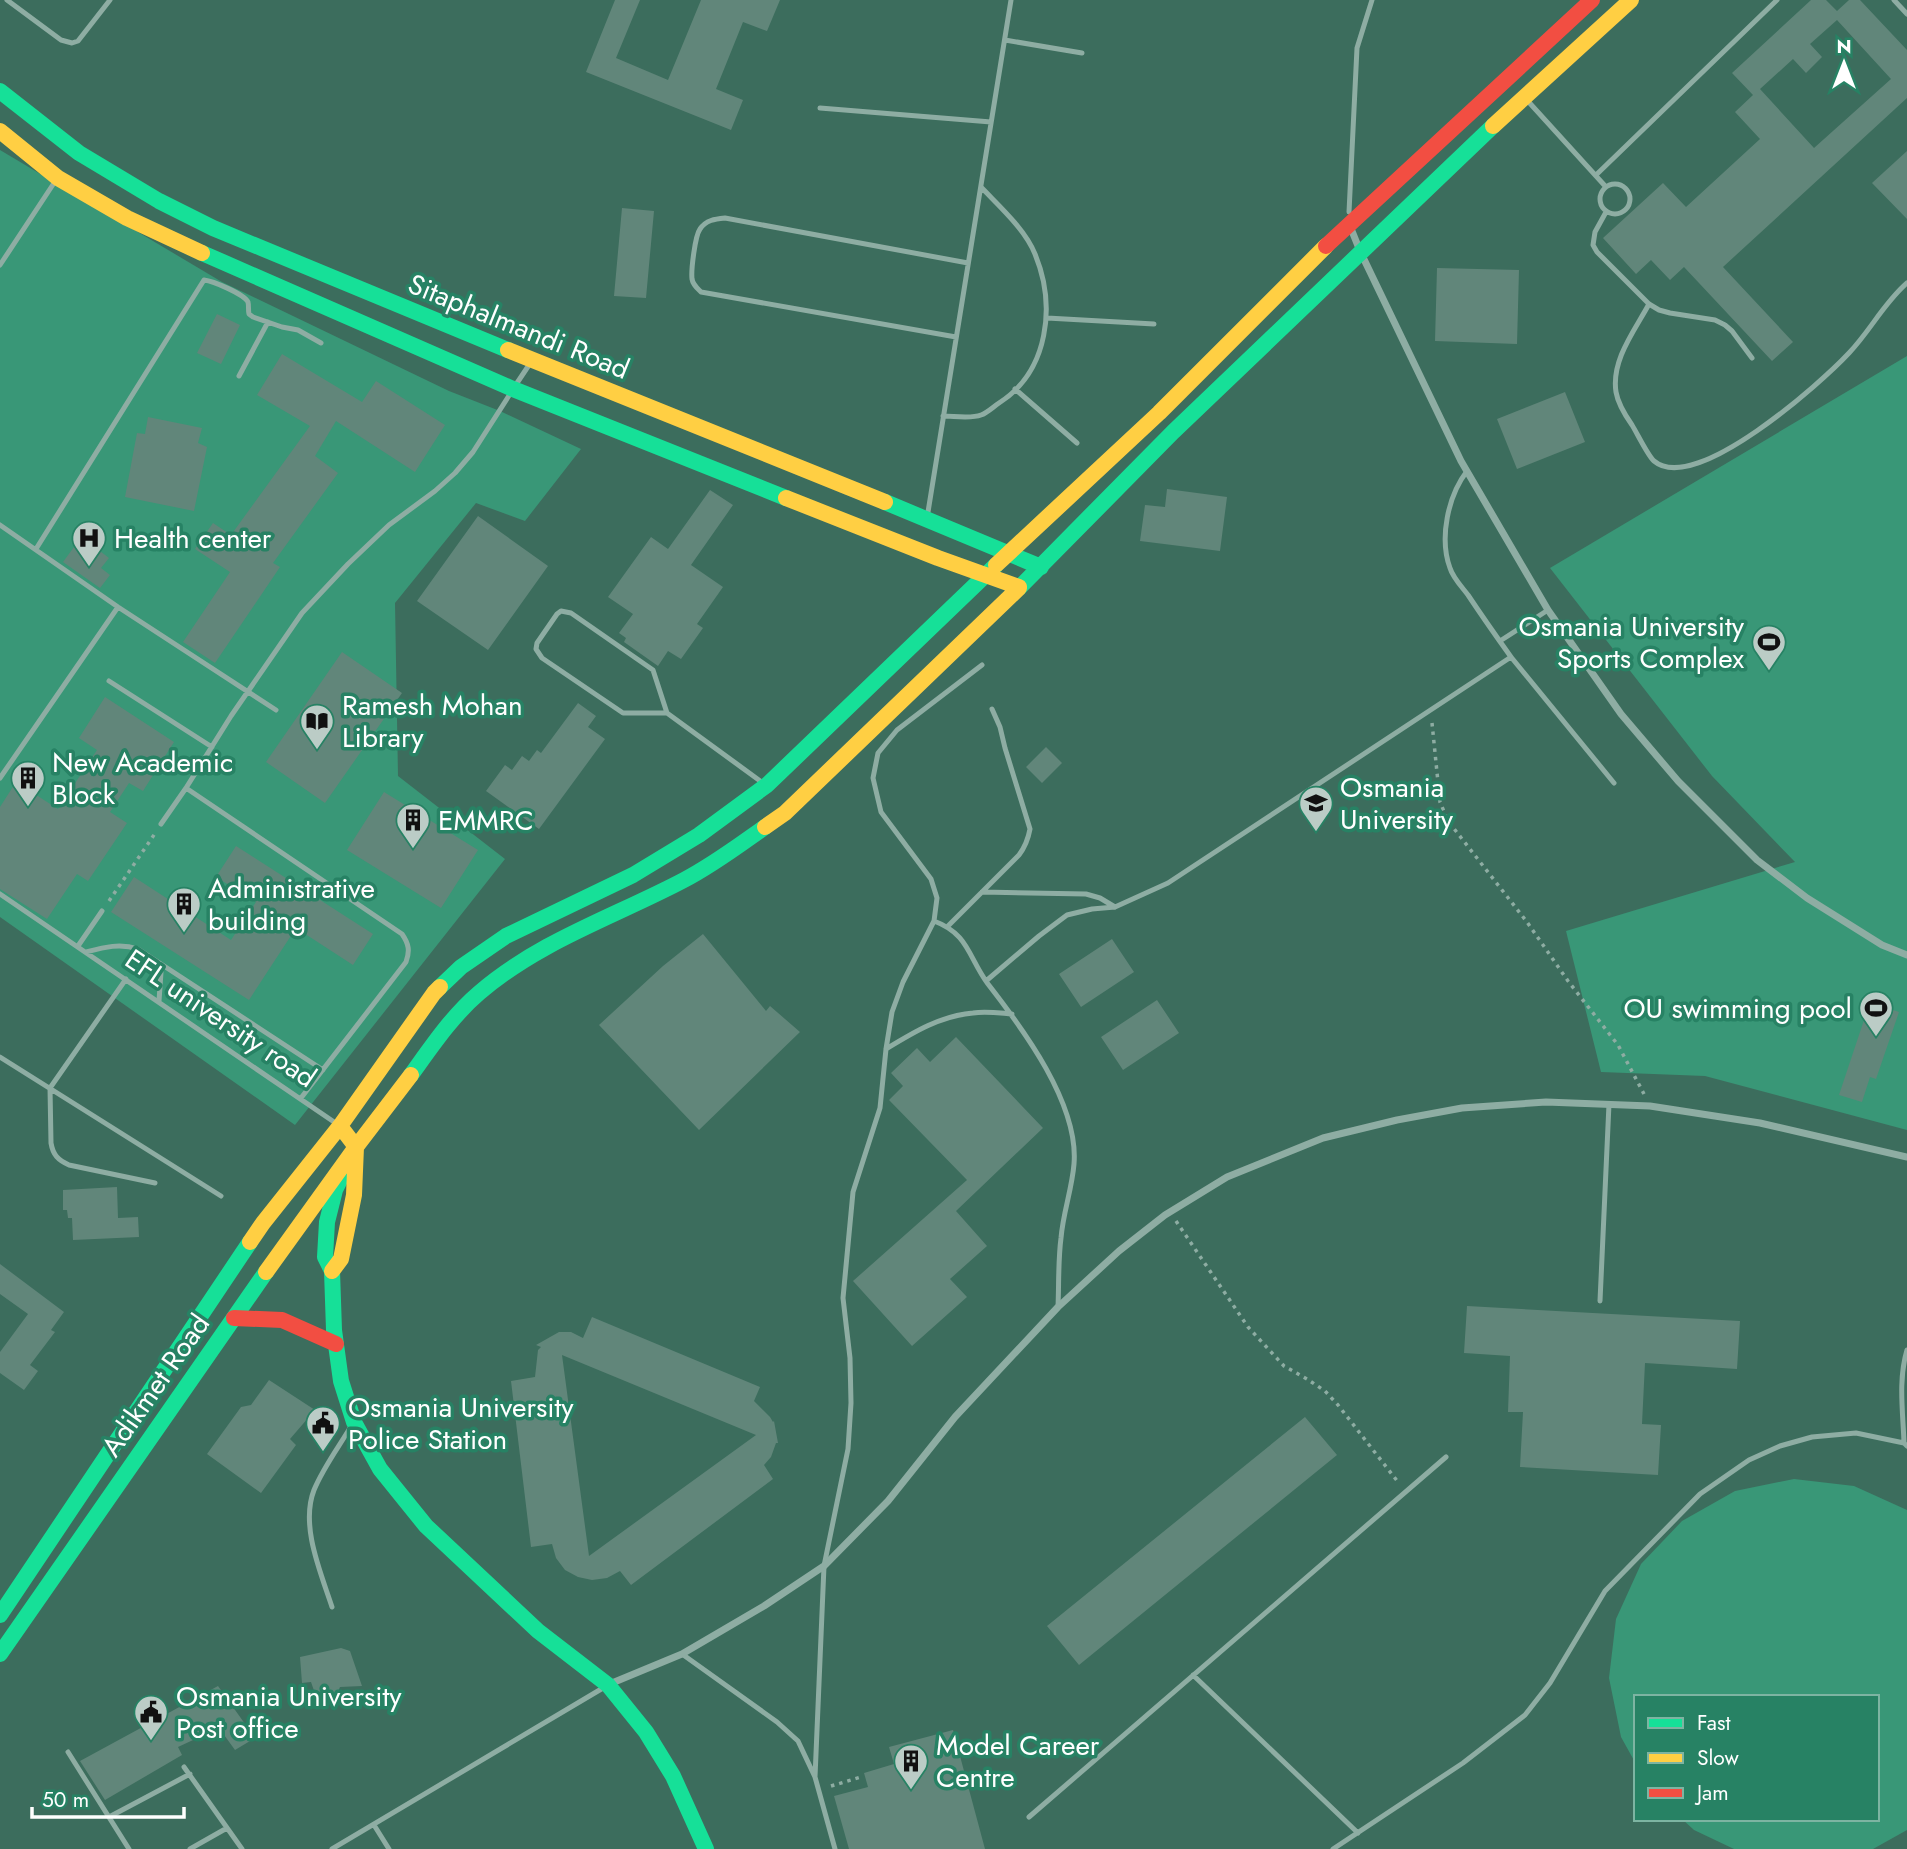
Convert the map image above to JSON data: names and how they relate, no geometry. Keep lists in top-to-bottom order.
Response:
{
  "streets": {
    "main road": ["Sitaphalmandi Road", "Adikmet Road"],
    "lane": ["EFL university road"]
  },
  "crossings": [
    ["Sitaphalmandi Road", "Adikmet Road"],
    ["EFL university road", "Adikmet Road"]
  ],
  "places": {
    "hospital": ["Health center"],
    "sports": ["Osmania University Sports Complex", "OU swimming pool"],
    "library": ["Ramesh Mohan Library"],
    "building": [
      "New Academic Block",
      "EMMRC",
      "Administrative building",
      "Model Career Centre"
    ],
    "school or university": ["Osmania University"],
    "public building": ["Osmania University Police Station", "Osmania University Post office"]
  },
  "legend": ["Fast", "Slow", "Jam"],
  "scale_bar": "50 m",
  "north": "top"
}
